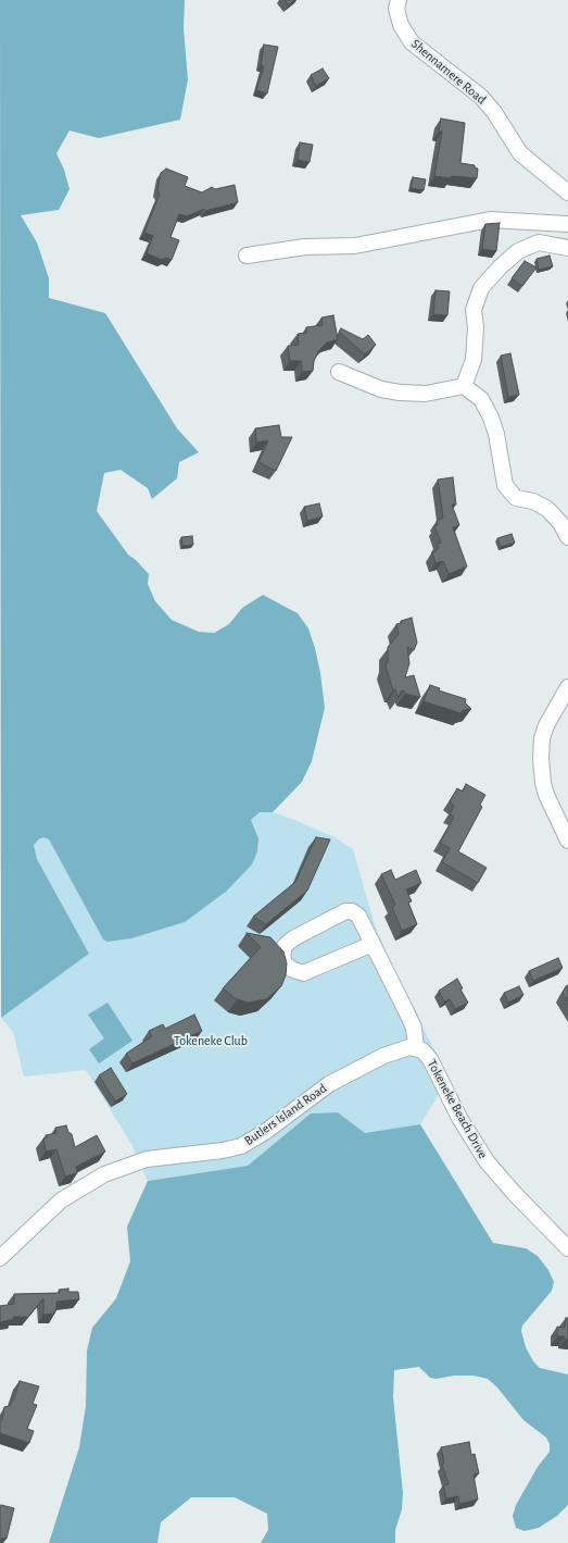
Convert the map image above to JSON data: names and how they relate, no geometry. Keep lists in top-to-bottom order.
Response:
{
  "streets": {
    "street": ["Shennamere Road", "Tokeneke Beach Drive", "Butlers Island Road"]
  },
  "crossings": [
    ["Tokeneke Beach Drive", "Butlers Island Road"]
  ],
  "parks": ["Tokeneke Club"]
}
